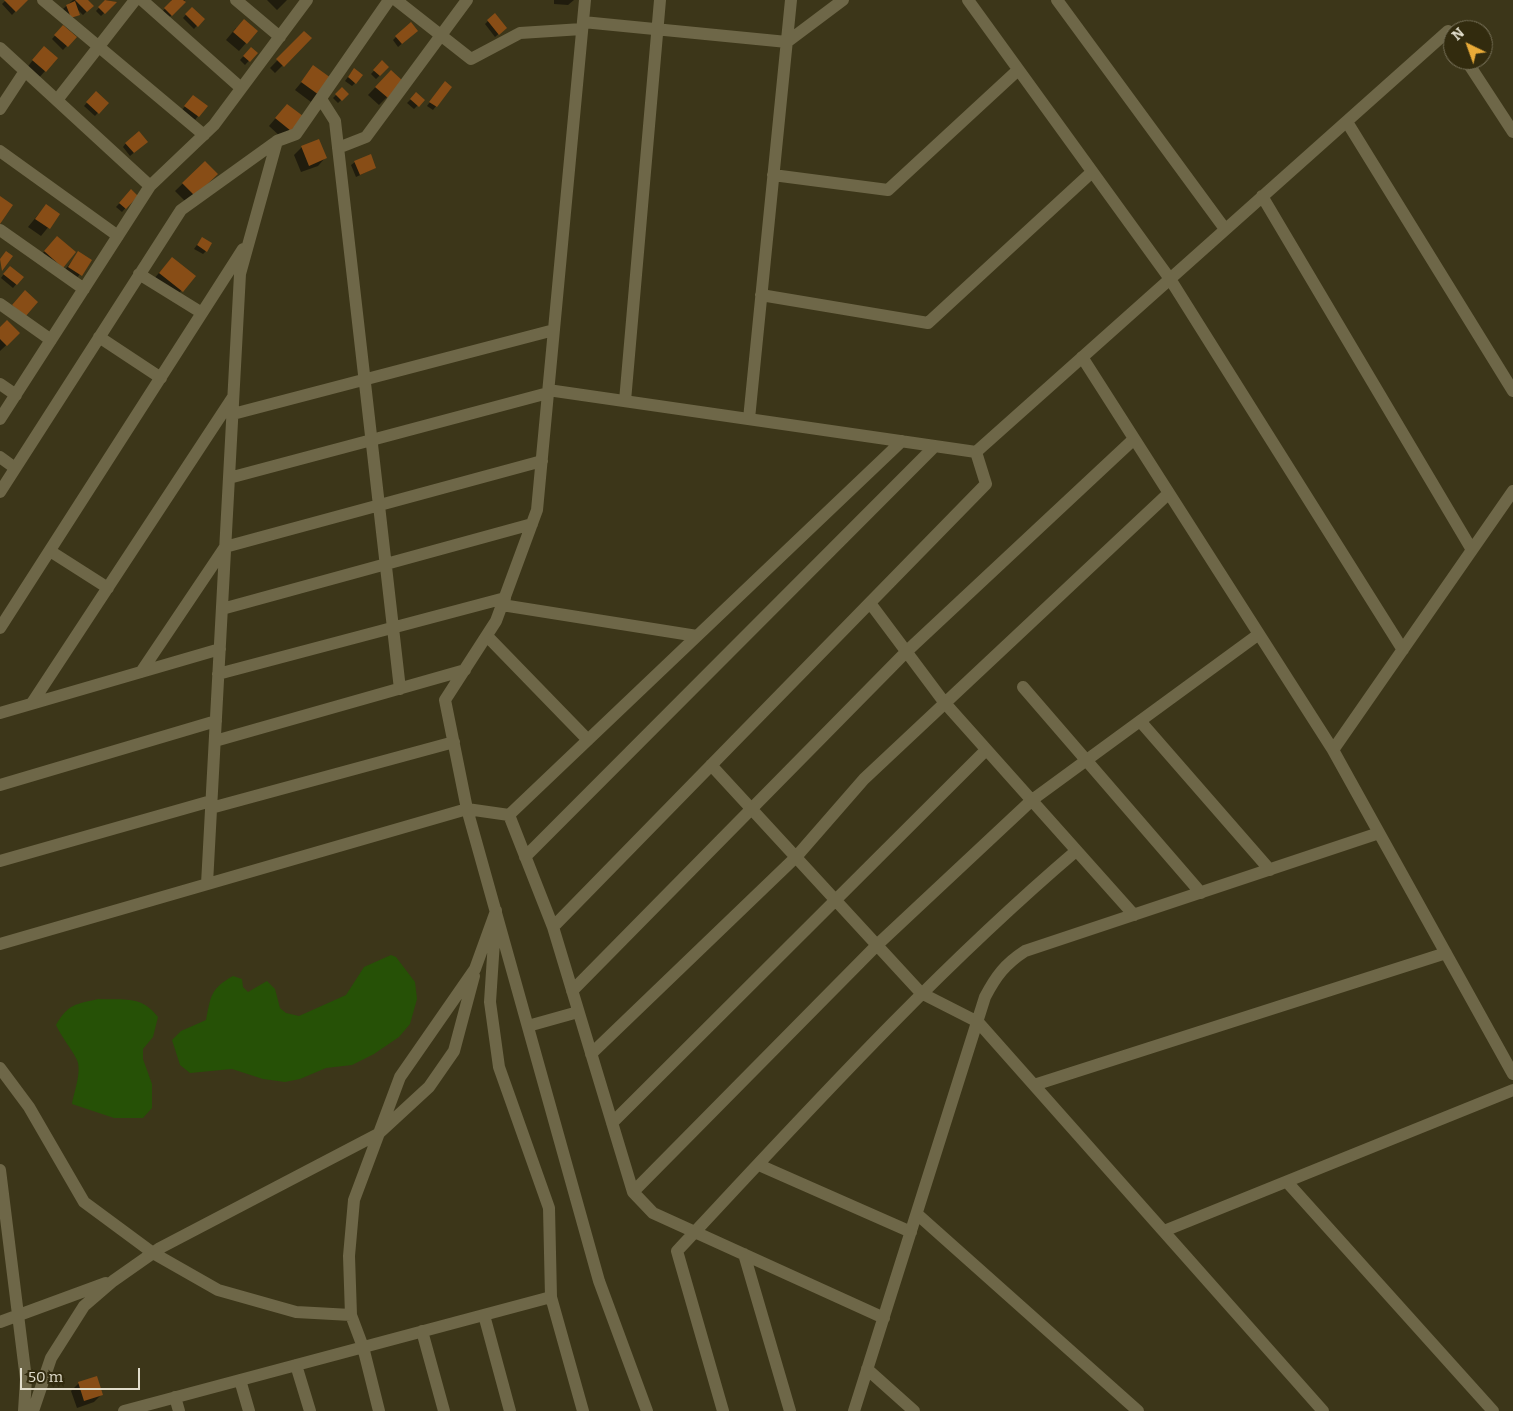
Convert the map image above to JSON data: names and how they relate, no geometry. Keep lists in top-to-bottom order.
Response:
{
  "scale_bar": "50 m",
  "north": "top left"
}
